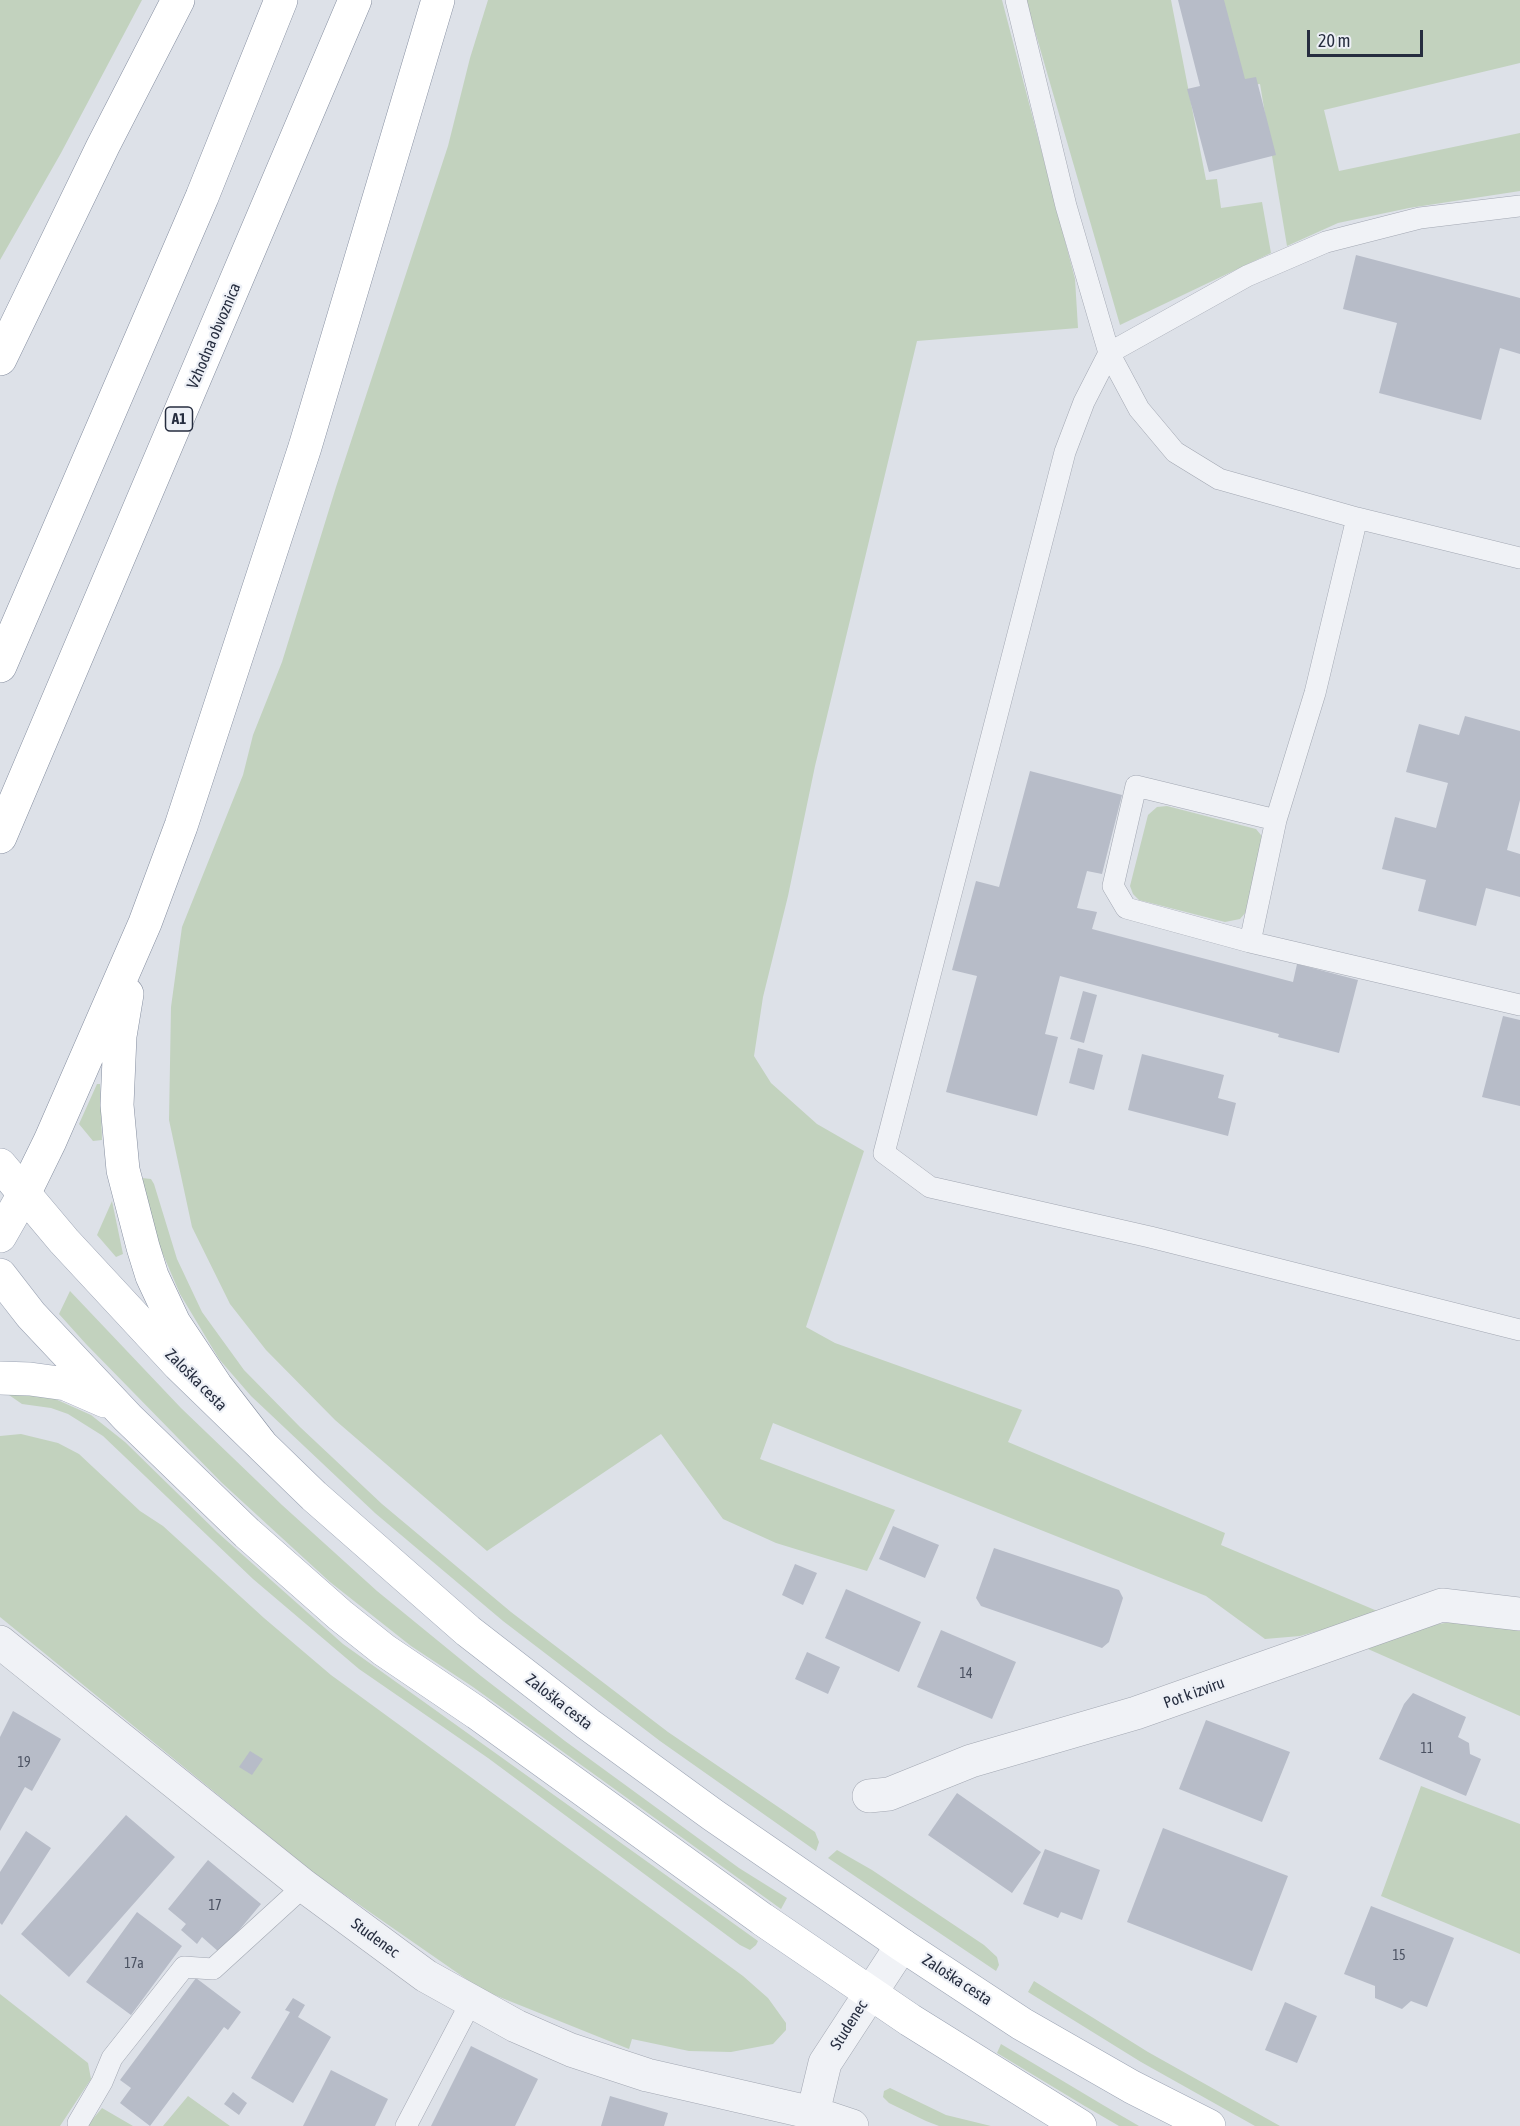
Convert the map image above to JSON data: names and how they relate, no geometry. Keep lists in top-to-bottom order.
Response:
{
  "streets": {
    "main road": ["Vzhodna obvoznica", "A1", "Zaloška cesta"],
    "street": ["Pot k izviru", "Studenec"]
  },
  "crossings": [
    ["Zaloška cesta", "Studenec"]
  ],
  "house_numbers": [
    "14",
    "11",
    "19",
    "17",
    "15",
    "17a"
  ],
  "scale_bar": "20 m"
}
